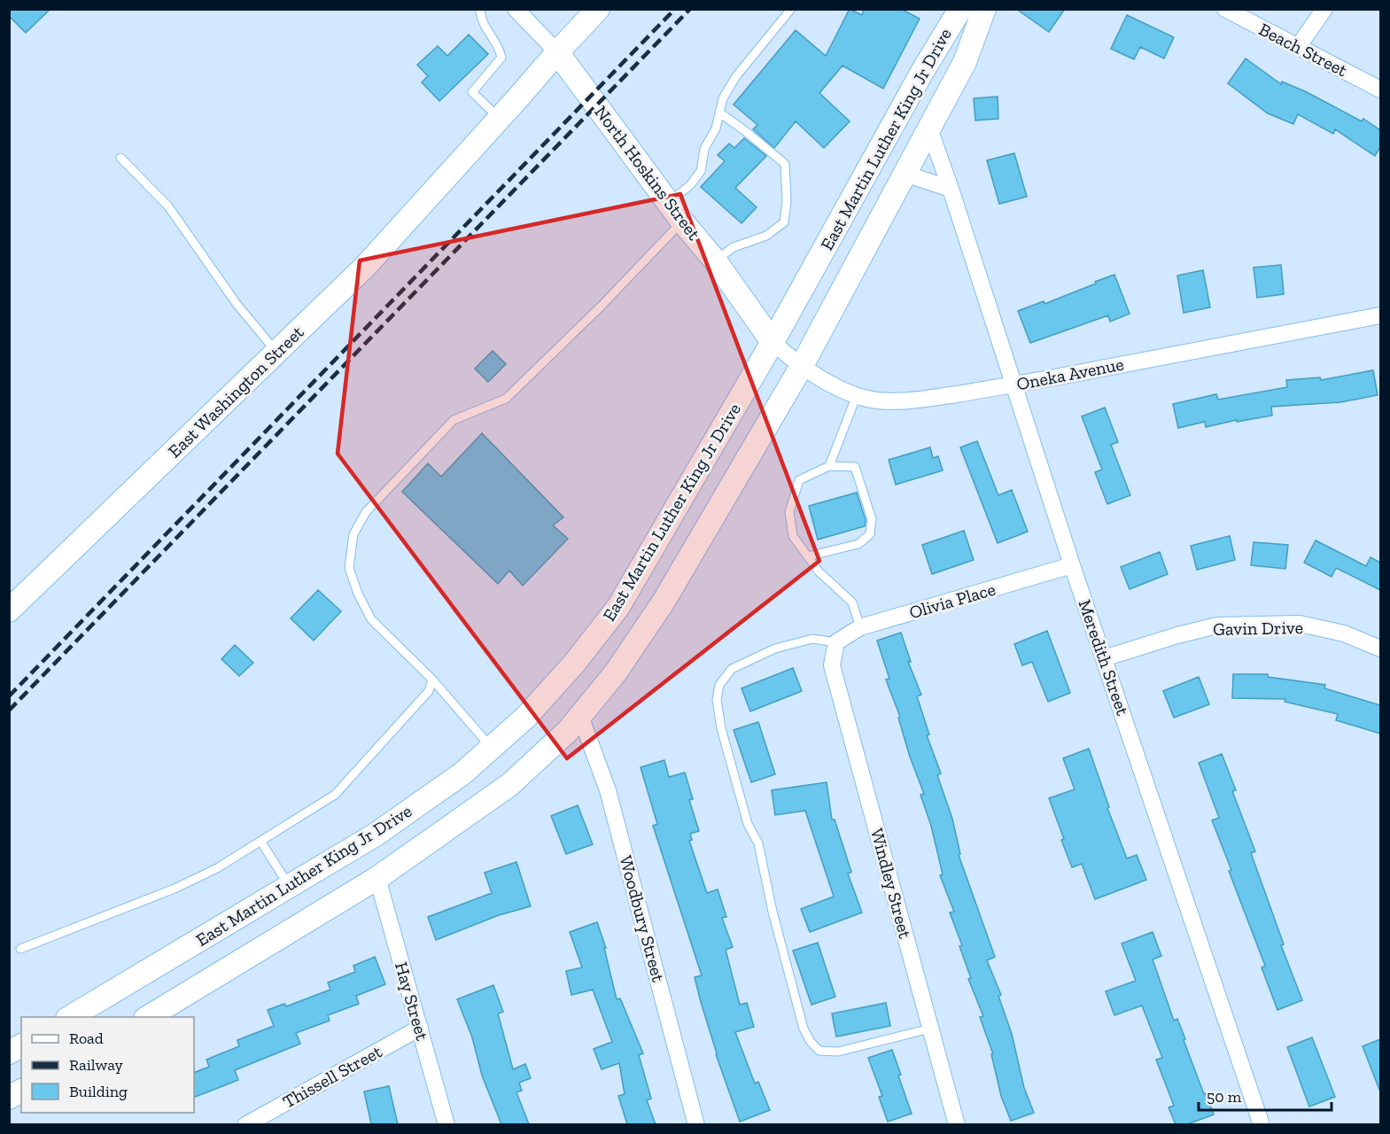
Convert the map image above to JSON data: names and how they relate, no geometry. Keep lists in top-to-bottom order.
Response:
{
  "streets": {
    "main road": ["East Martin Luther King Jr Drive", "North Hoskins Street", "East Washington Street"],
    "street": [
      "Beach Street",
      "Oneka Avenue",
      "Olivia Place",
      "Gavin Drive",
      "Meredith Street",
      "Windley Street",
      "Woodbury Street",
      "Hay Street",
      "Thissell Street"
    ]
  },
  "crossings": [
    ["East Martin Luther King Jr Drive", "North Hoskins Street"],
    ["East Martin Luther King Jr Drive", "Oneka Avenue"],
    ["East Martin Luther King Jr Drive", "Meredith Street"],
    ["East Martin Luther King Jr Drive", "Woodbury Street"],
    ["East Martin Luther King Jr Drive", "Hay Street"],
    ["North Hoskins Street", "Oneka Avenue"],
    ["North Hoskins Street", "East Washington Street"],
    ["Oneka Avenue", "Meredith Street"],
    ["Olivia Place", "Meredith Street"],
    ["Olivia Place", "Windley Street"],
    ["Gavin Drive", "Meredith Street"],
    ["Hay Street", "Thissell Street"]
  ],
  "legend": ["Road", "Railway", "Building"],
  "scale_bar": "50 m"
}
